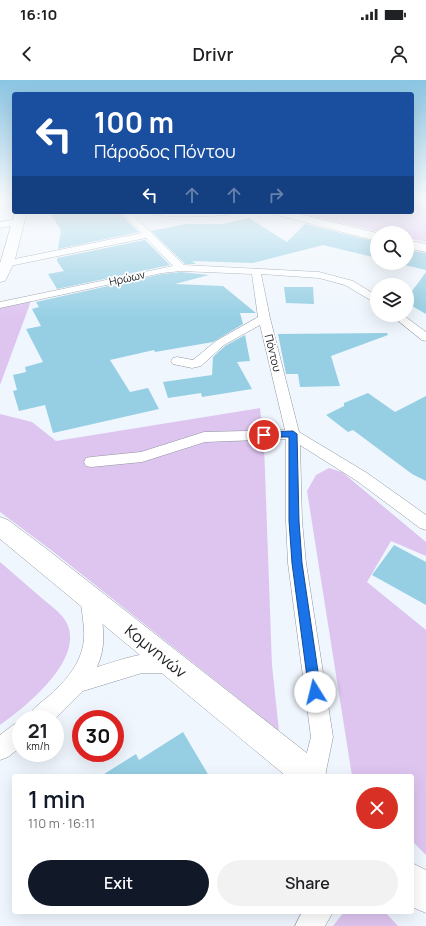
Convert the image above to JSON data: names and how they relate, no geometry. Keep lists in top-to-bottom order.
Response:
{
  "streets": {
    "main road": ["Κομνηνών"],
    "street": ["Ηρώων", "Πόντου"]
  },
  "crossings": [
    ["Ηρώων", "Πόντου"]
  ],
  "page": {
    "status": "16:10",
    "header": "Drivr",
    "turn": ["100 m", "Πάροδος Πόντου"],
    "speed": "21 km/h",
    "limit": "30",
    "heading": ["1 min", "110 m · 16:11"],
    "buttons": ["Exit", "Share"]
  }
}
